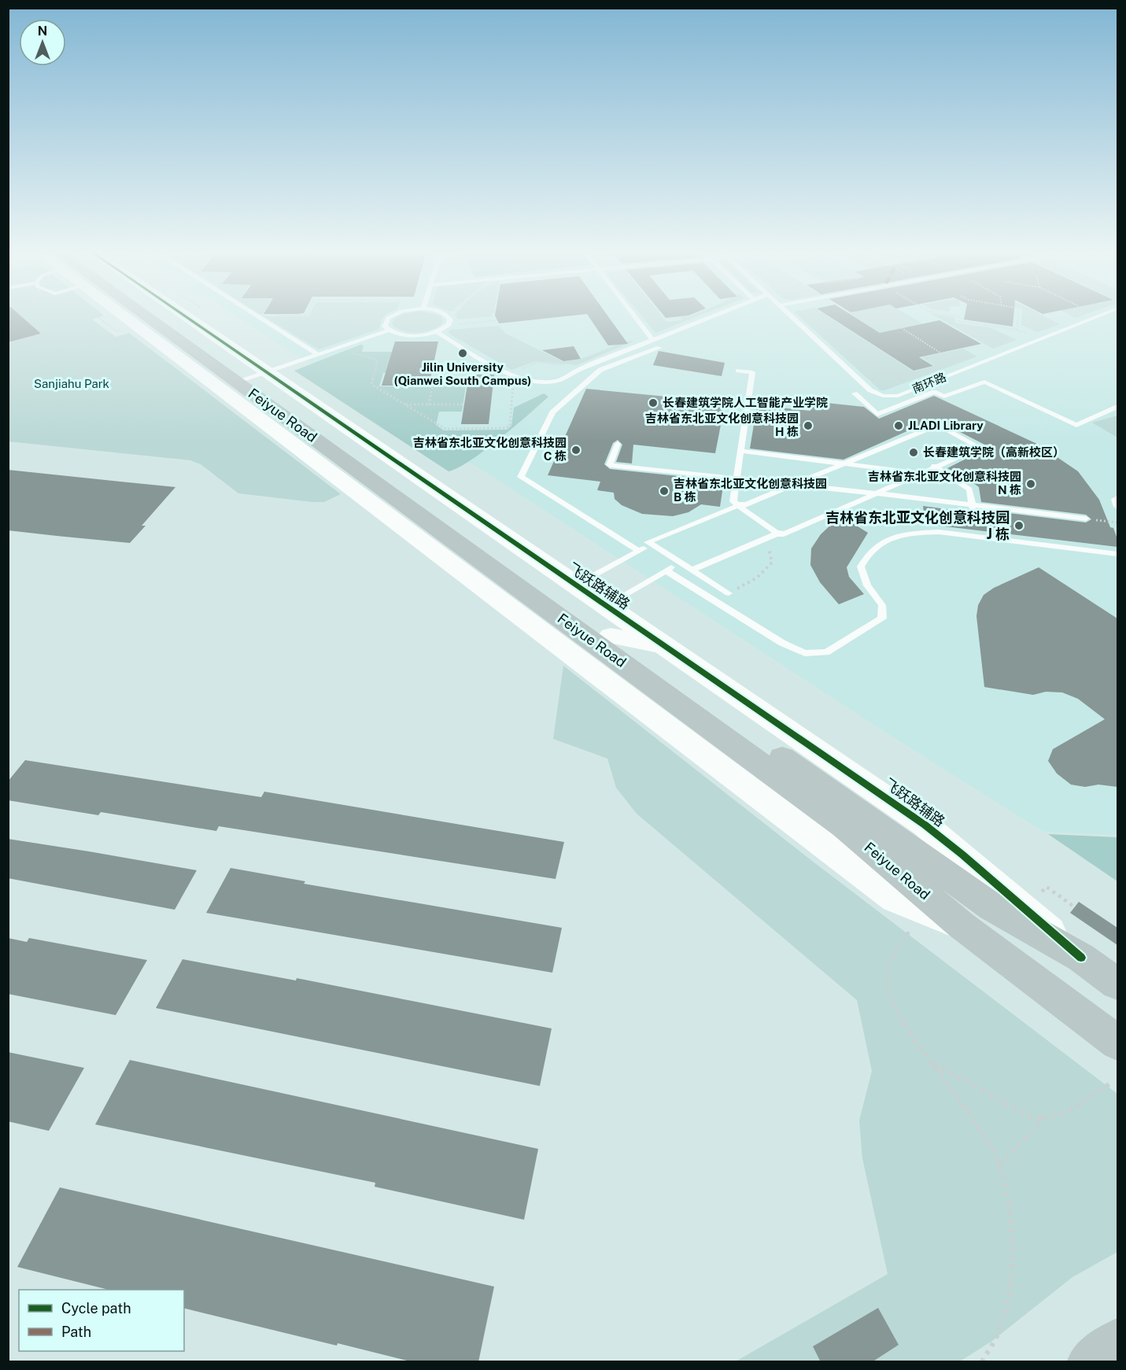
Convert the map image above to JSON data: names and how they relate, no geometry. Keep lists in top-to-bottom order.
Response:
{
  "streets": {
    "main road": ["Feiyue Road"],
    "street": ["飞跃路辅路"],
    "lane": ["南环路"]
  },
  "crossings": [
    ["Feiyue Road", "飞跃路辅路"]
  ],
  "parks": ["Sanjiahu Park"],
  "places": [
    "Jilin University (Qianwei South Campus)",
    "长春建筑学院人工智能产业学院",
    "吉林省东北亚文化创意科技园 H 栋",
    "JLADI Library",
    "吉林省东北亚文化创意科技园 C 栋",
    "长春建筑学院（高新校区）",
    "吉林省东北亚文化创意科技园 N 栋",
    "吉林省东北亚文化创意科技园 B 栋",
    "吉林省东北亚文化创意科技园 J 栋"
  ],
  "legend": ["Cycle path", "Path"],
  "north": "top"
}
